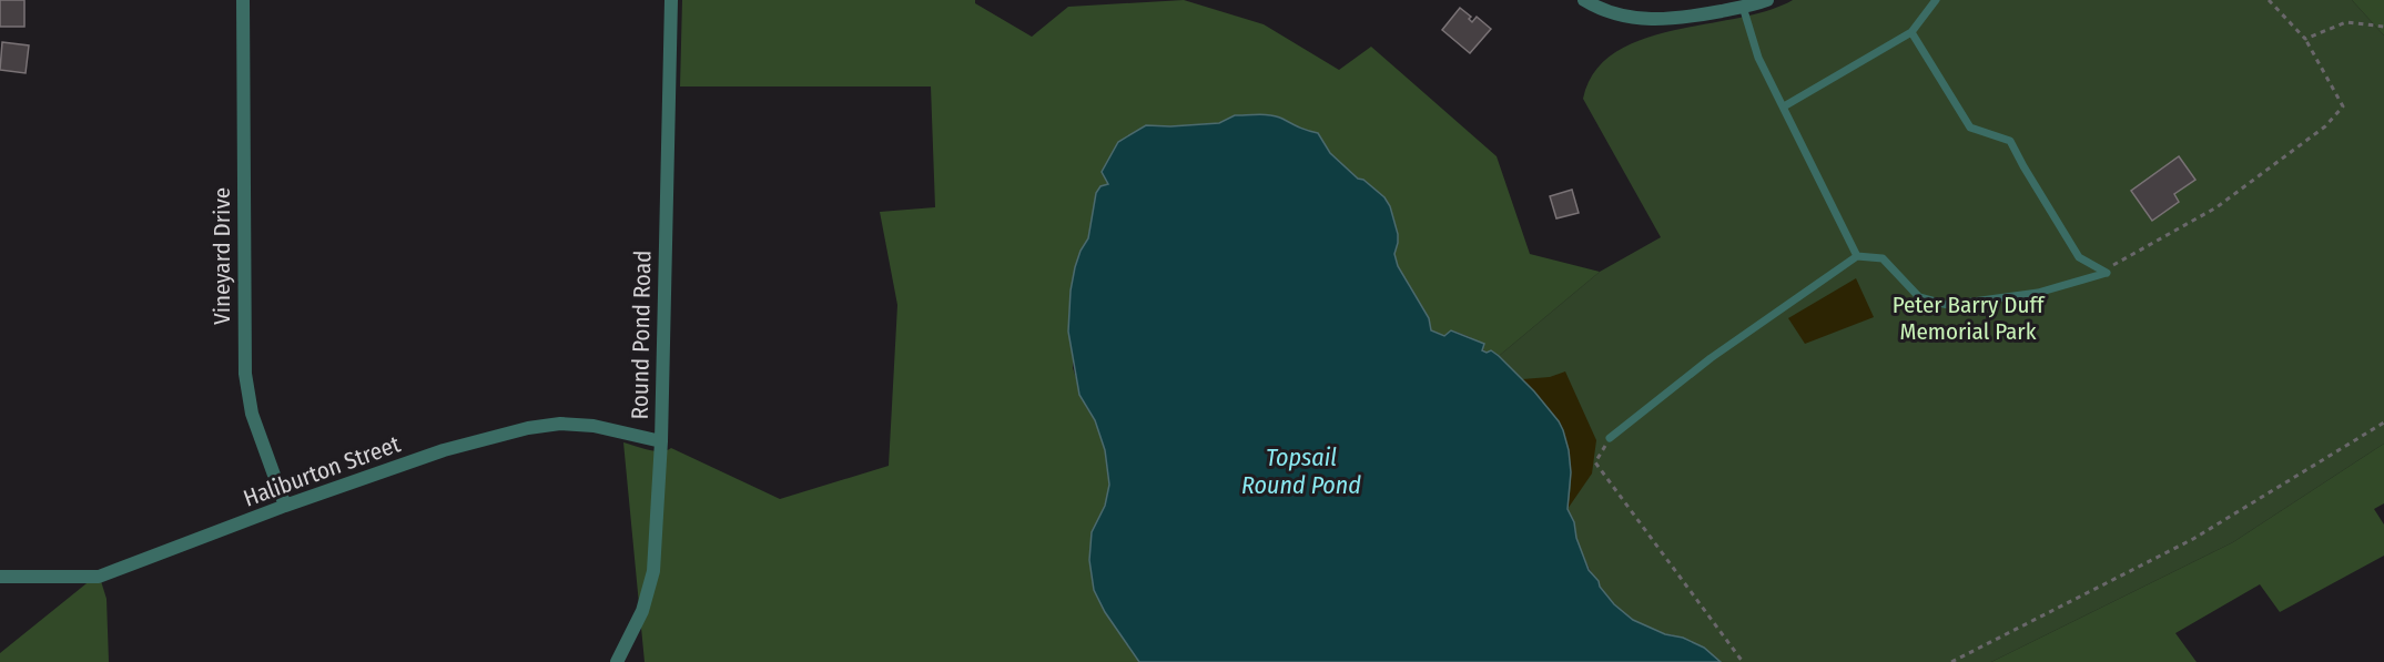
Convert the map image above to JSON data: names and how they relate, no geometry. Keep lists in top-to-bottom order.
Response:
{
  "streets": {
    "street": ["Vineyard Drive", "Round Pond Road", "Haliburton Street"]
  },
  "crossings": [
    ["Vineyard Drive", "Haliburton Street"],
    ["Round Pond Road", "Haliburton Street"]
  ],
  "water": ["Topsail Round Pond"],
  "parks": ["Peter Barry Duff Memorial Park"]
}
